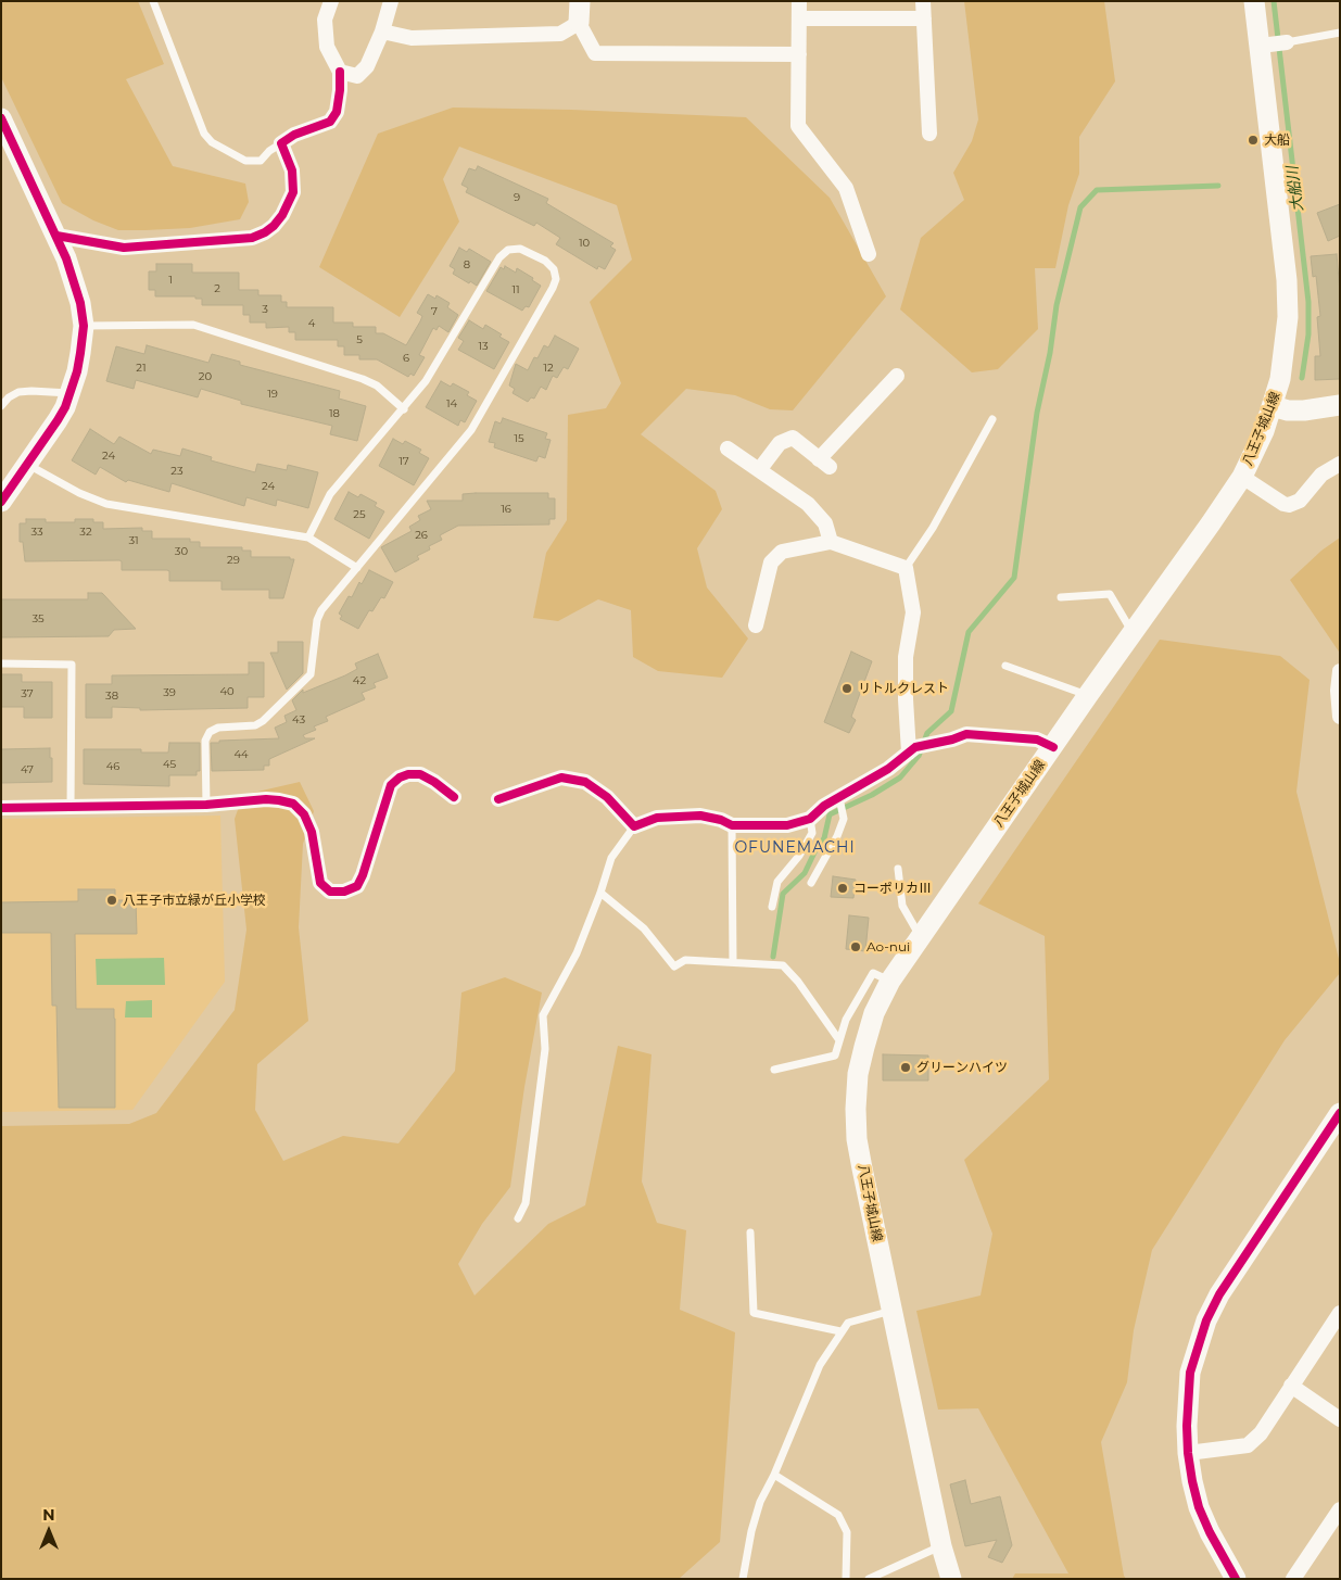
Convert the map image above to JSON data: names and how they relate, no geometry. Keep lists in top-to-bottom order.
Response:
{
  "streets": {
    "main road": ["八王子城山線"]
  },
  "districts": ["OFUNEMACHI"],
  "water": ["大船川"],
  "places": [
    "大船",
    "リトルクレスト",
    "コーポリカⅢ",
    "八王子市立緑が丘小学校",
    "Ao-nui",
    "グリーンハイツ"
  ],
  "house_numbers": [
    "9",
    "10",
    "8",
    "1",
    "2",
    "11",
    "3",
    "7",
    "4",
    "5",
    "13",
    "6",
    "21",
    "12",
    "20",
    "19",
    "14",
    "18",
    "15",
    "24",
    "17",
    "23",
    "24",
    "16",
    "25",
    "33",
    "32",
    "26",
    "31",
    "30",
    "29",
    "35",
    "42",
    "40",
    "39",
    "37",
    "38",
    "43",
    "44",
    "45",
    "46",
    "47"
  ],
  "north": "top"
}
